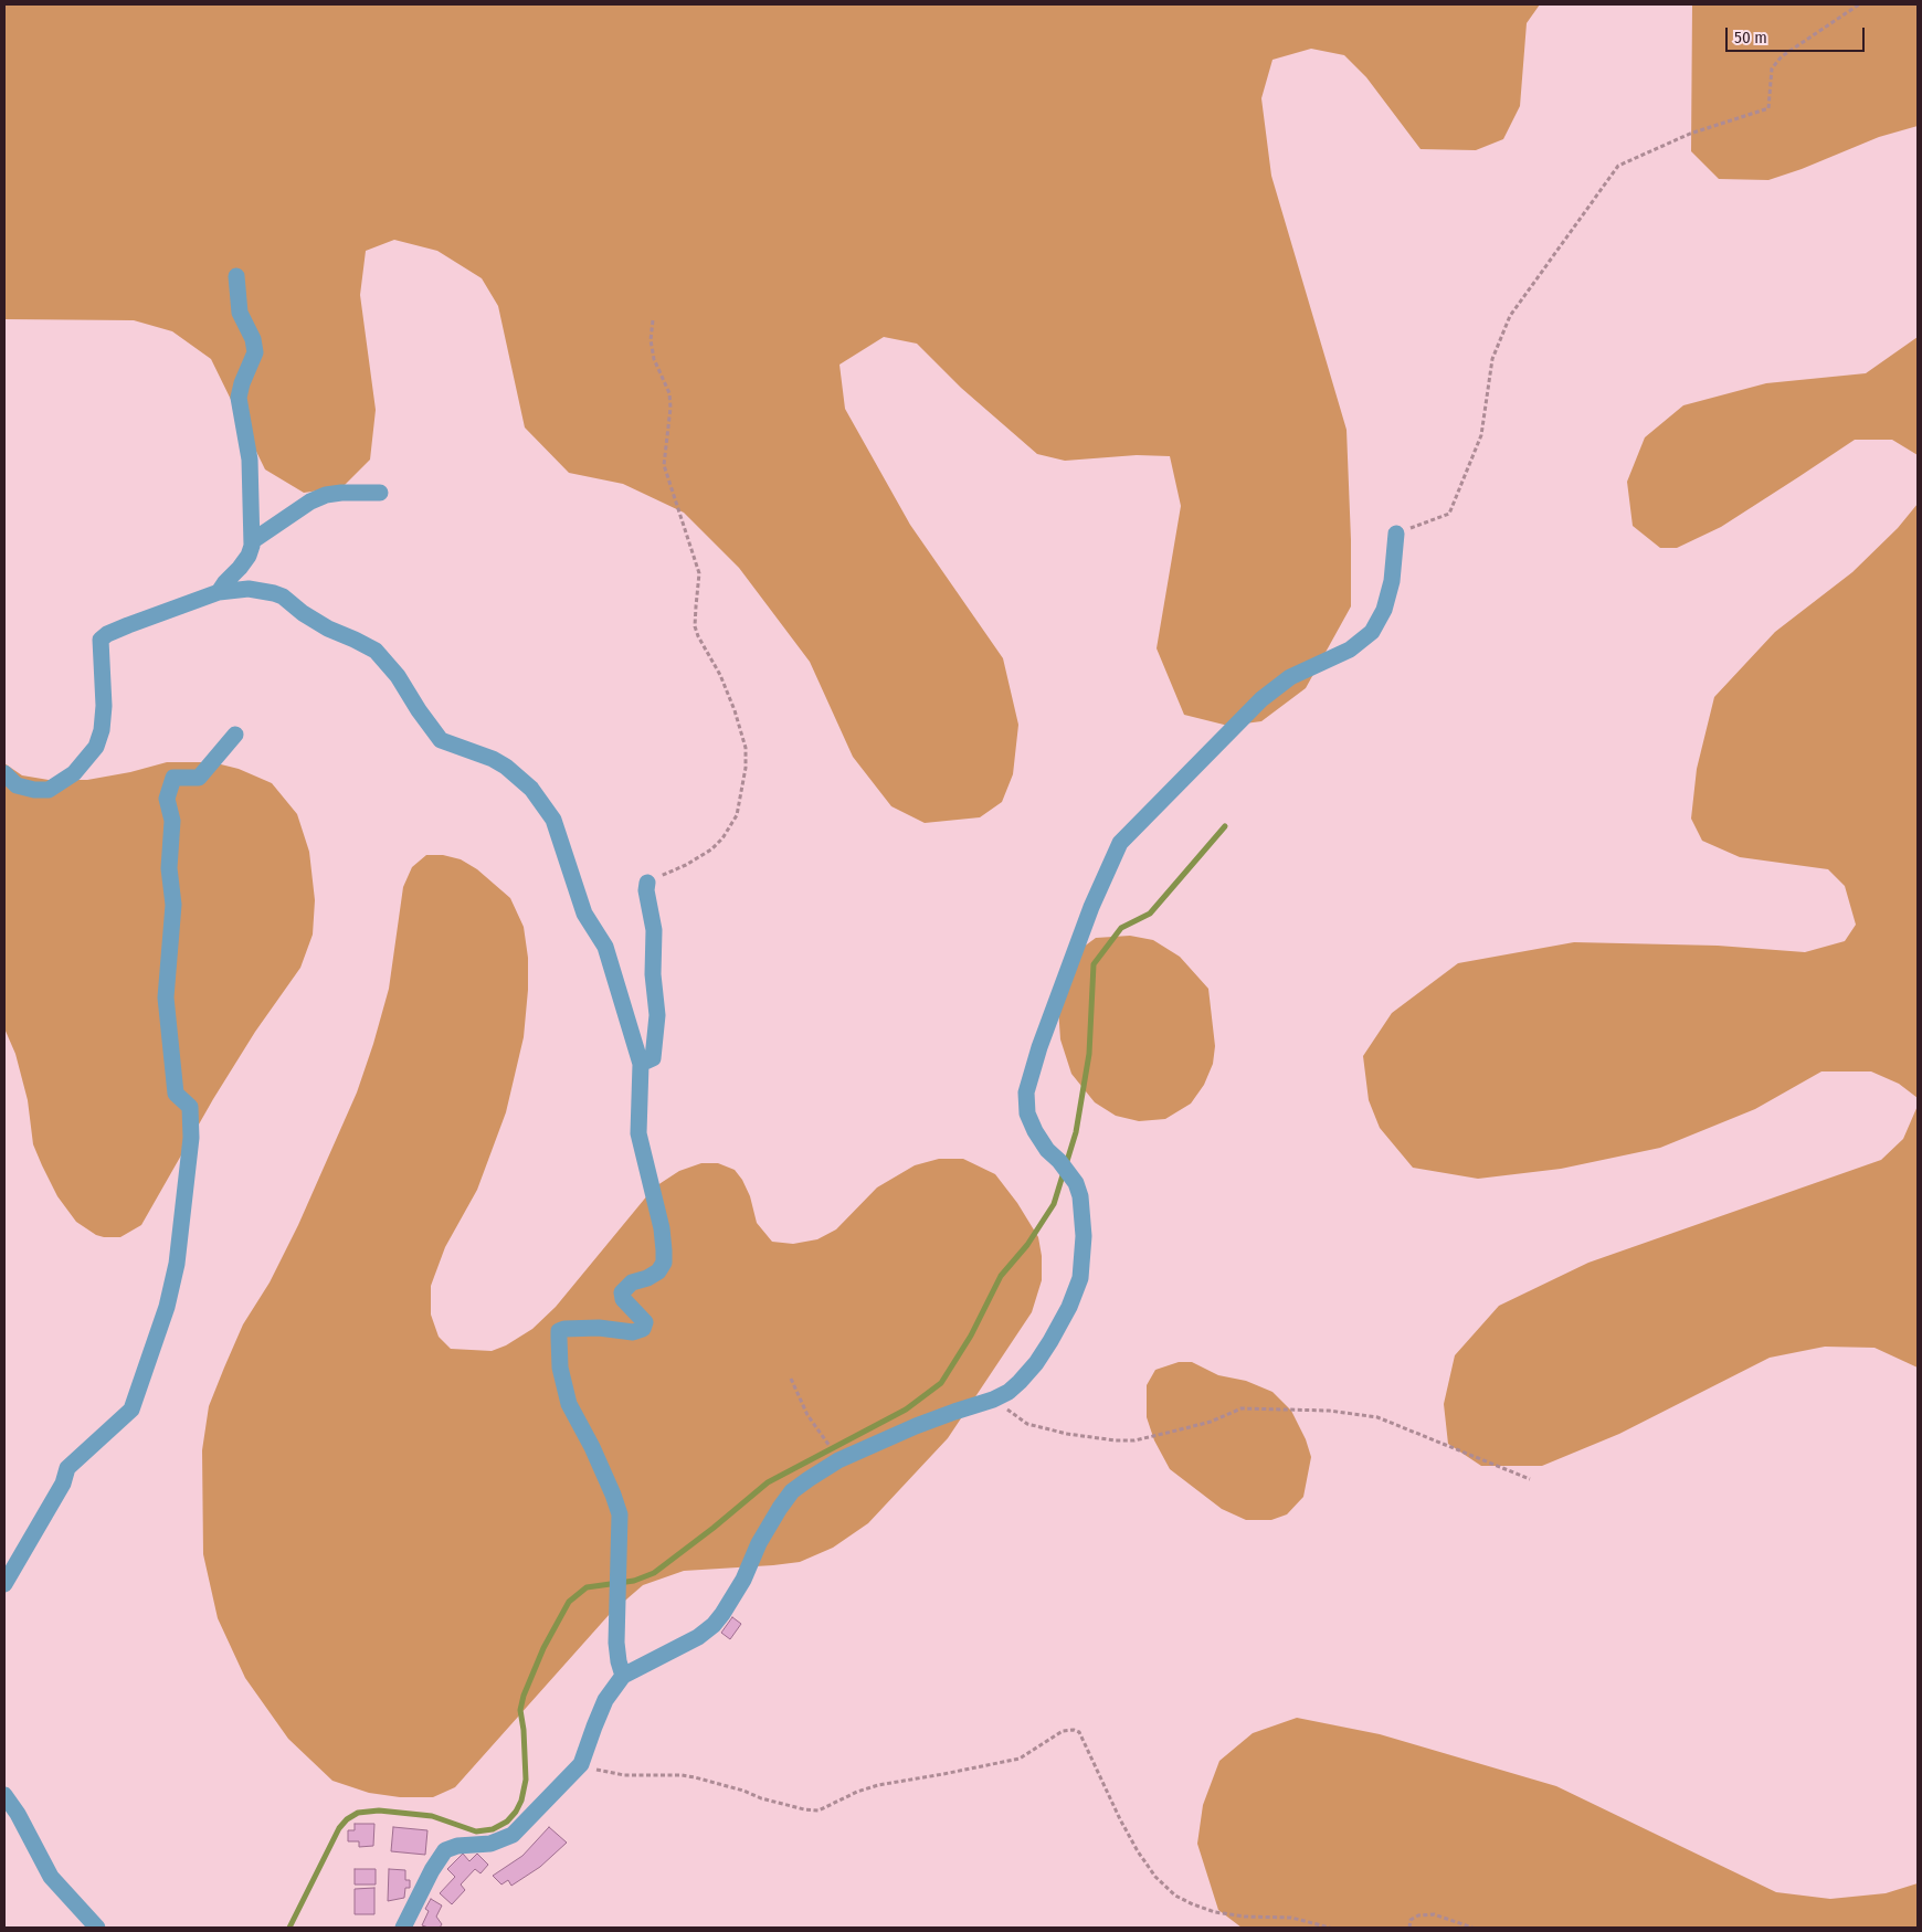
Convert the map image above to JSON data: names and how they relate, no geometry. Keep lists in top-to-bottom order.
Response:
{
  "scale_bar": "50 m"
}
